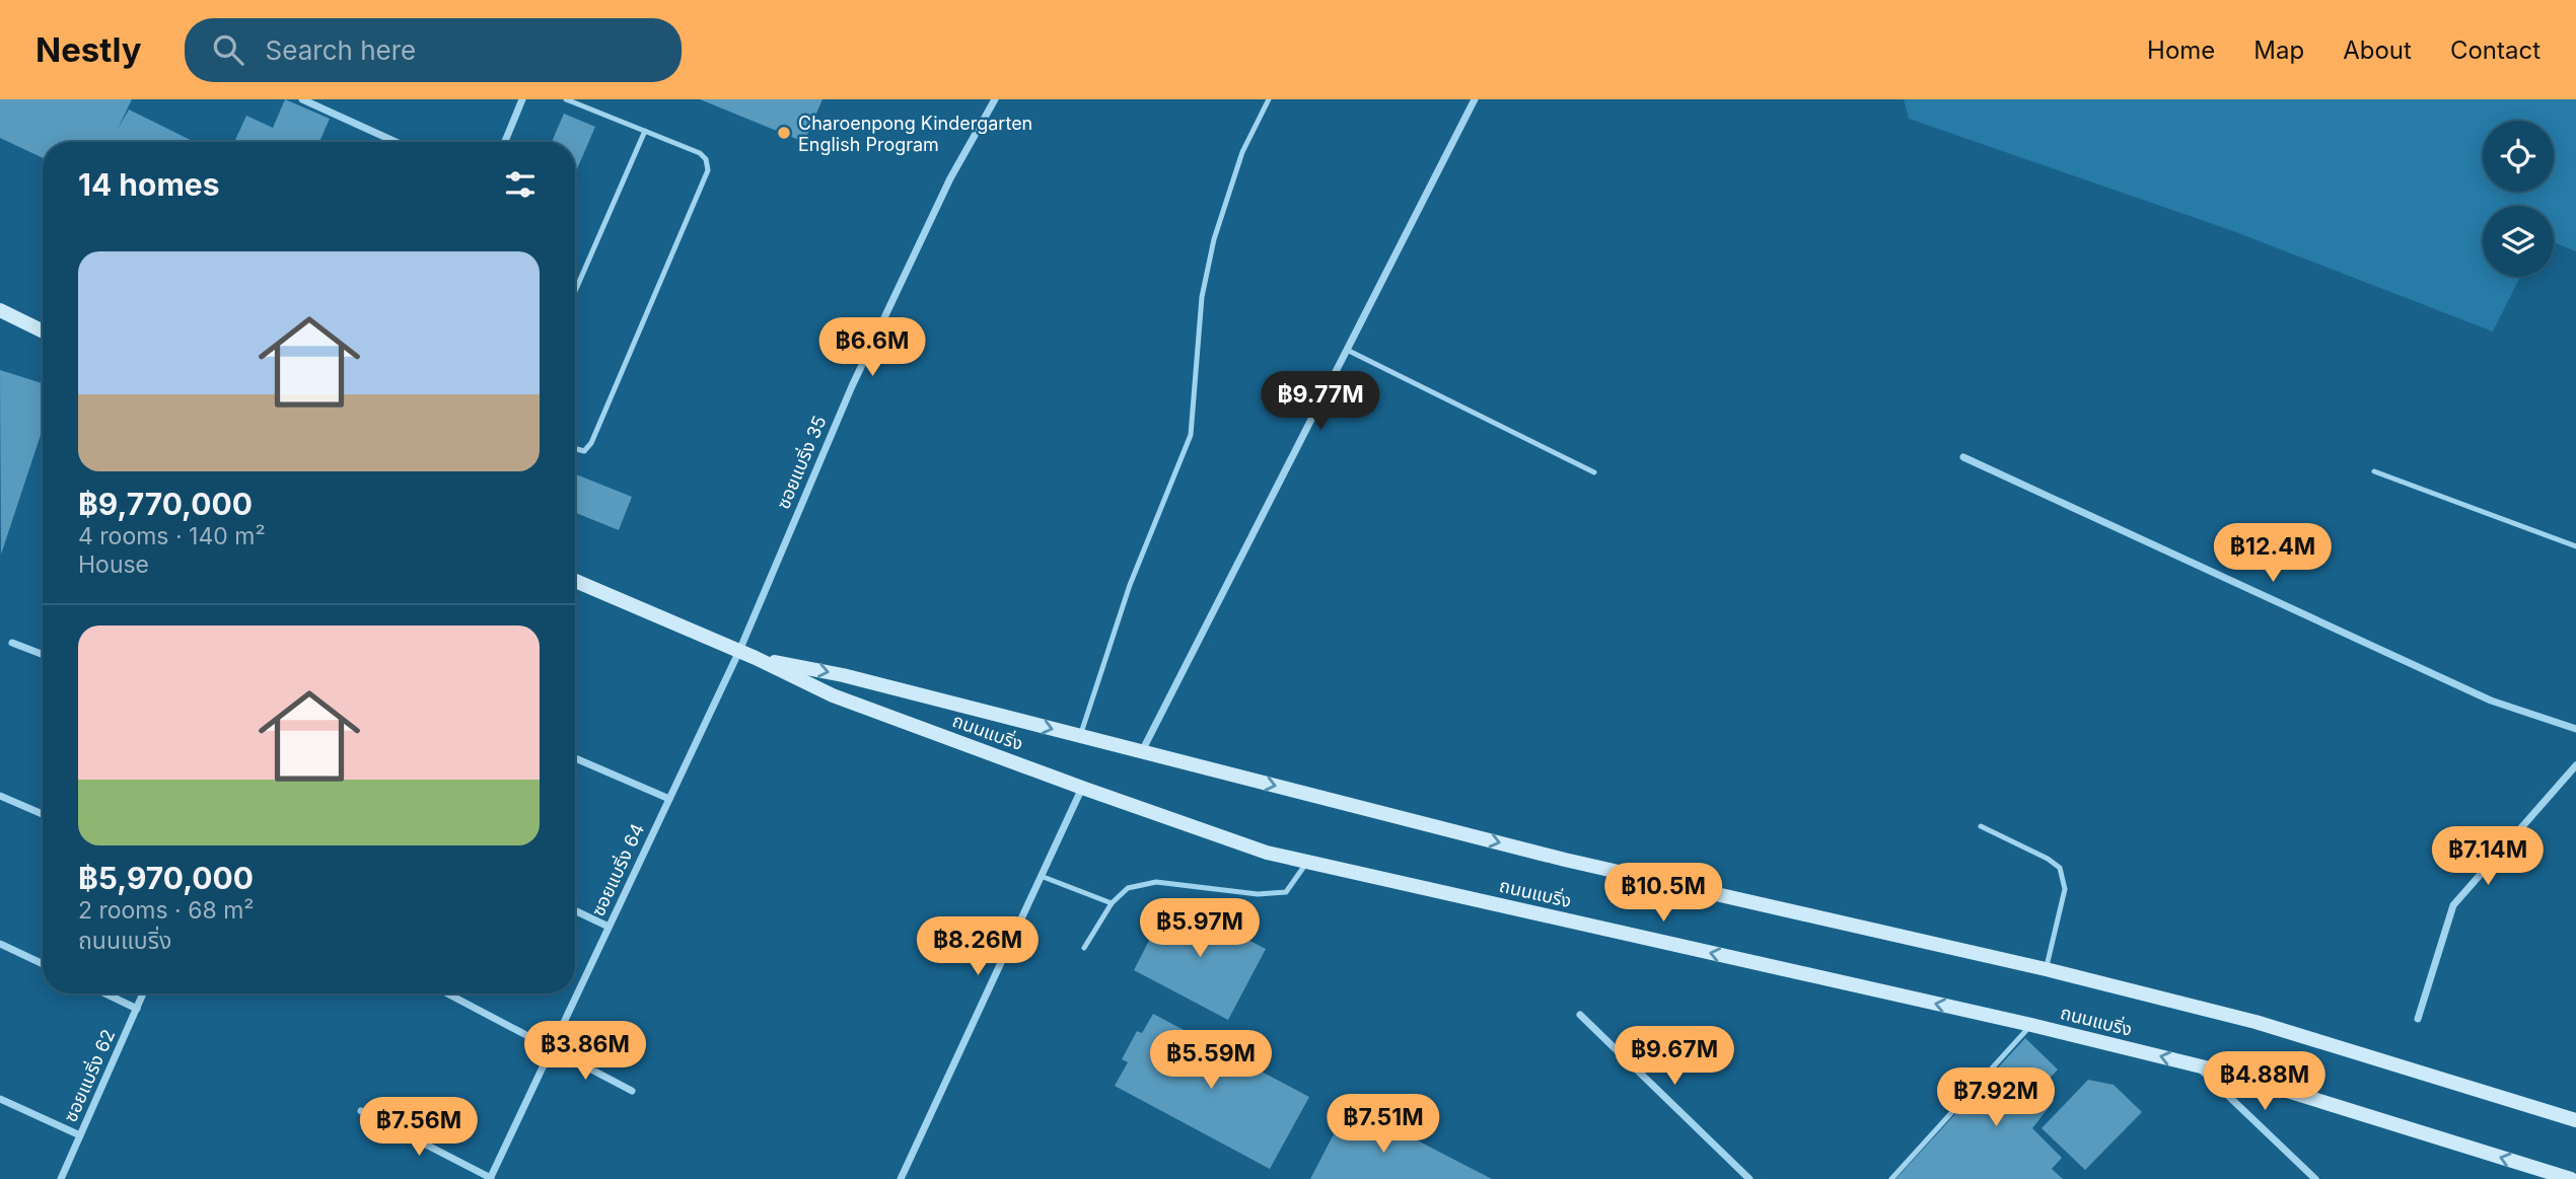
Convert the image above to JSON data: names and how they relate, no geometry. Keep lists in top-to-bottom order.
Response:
{
  "streets": {
    "main road": ["ถนนแบริ่ง"],
    "street": ["ซอยแบริ่ง 35", "ซอยแบริ่ง 64", "ซอยแบริ่ง 62"]
  },
  "crossings": [
    ["ซอยแบริ่ง 35", "ถนนแบริ่ง"],
    ["ซอยแบริ่ง 35", "ซอยแบริ่ง 64"],
    ["ถนนแบริ่ง", "ซอยแบริ่ง 64"]
  ],
  "places": ["Charoenpong Kindergarten English Program"],
  "page": {
    "header": "Nestly",
    "search": "Search here",
    "nav": [
      "Home",
      "Map",
      "About",
      "Contact"
    ],
    "heading": "14 homes",
    "list": [
      {
        "name": "฿9,770,000",
        "note": "4 rooms · 140 m² · House"
      },
      {
        "name": "฿5,970,000",
        "note": "2 rooms · 68 m² · ถนนแบริ่ง"
      }
    ],
    "price": [
      "฿6.6M",
      "฿9.77M",
      "฿12.4M",
      "฿7.14M",
      "฿10.5M",
      "฿5.97M",
      "฿8.26M",
      "฿3.86M",
      "฿9.67M",
      "฿5.59M",
      "฿4.88M",
      "฿7.92M",
      "฿7.51M",
      "฿7.56M"
    ]
  }
}
